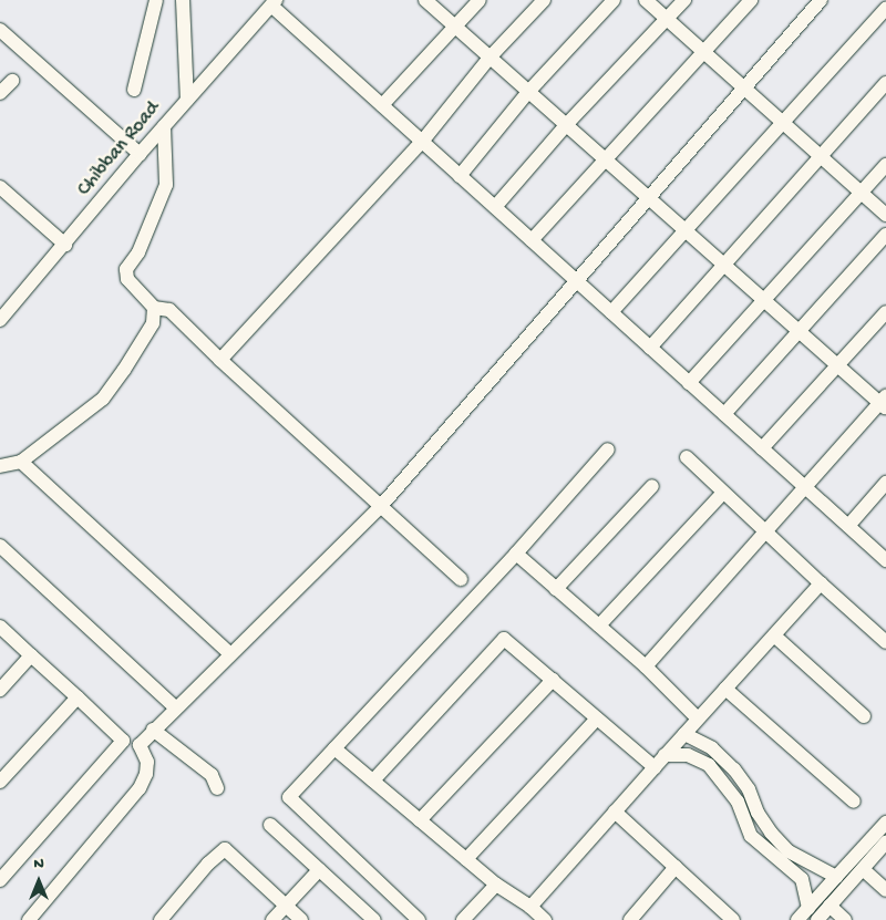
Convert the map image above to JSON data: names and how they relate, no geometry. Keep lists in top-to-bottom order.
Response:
{
  "streets": {
    "street": ["Chibban Road"]
  },
  "north": "top"
}
